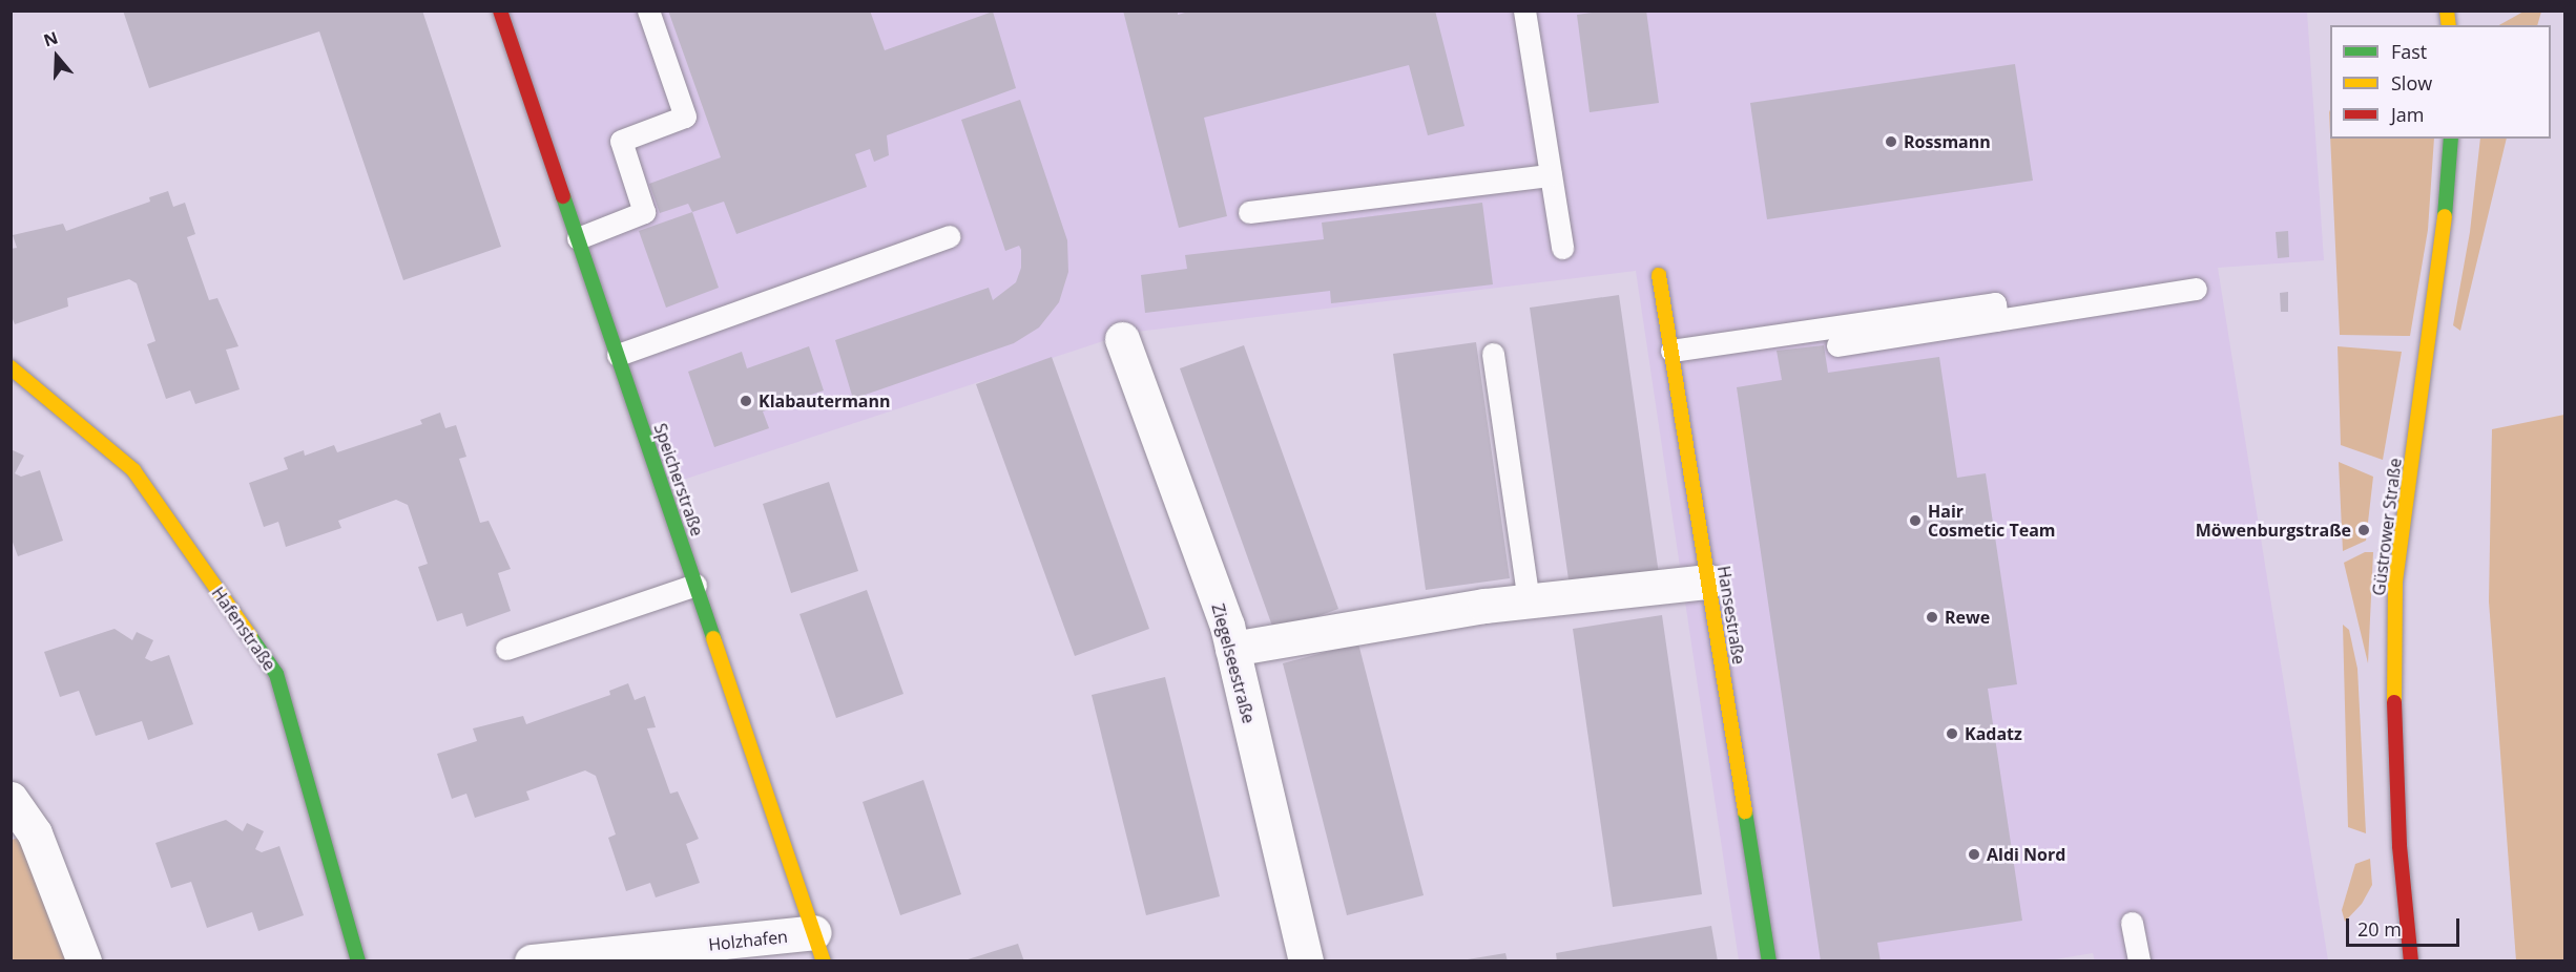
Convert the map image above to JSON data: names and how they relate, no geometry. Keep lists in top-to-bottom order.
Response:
{
  "streets": {
    "street": [
      "Speicherstraße",
      "Güstrower Straße",
      "Hansestraße",
      "Hafenstraße",
      "Ziegelseestraße",
      "Holzhafen"
    ]
  },
  "crossings": [
    ["Speicherstraße", "Holzhafen"]
  ],
  "places": [
    "Rossmann",
    "Klabautermann",
    "Hair Cosmetic Team",
    "Möwenburgstraße",
    "Rewe",
    "Kadatz",
    "Aldi Nord"
  ],
  "legend": ["Fast", "Slow", "Jam"],
  "scale_bar": "20 m",
  "north": "top"
}
